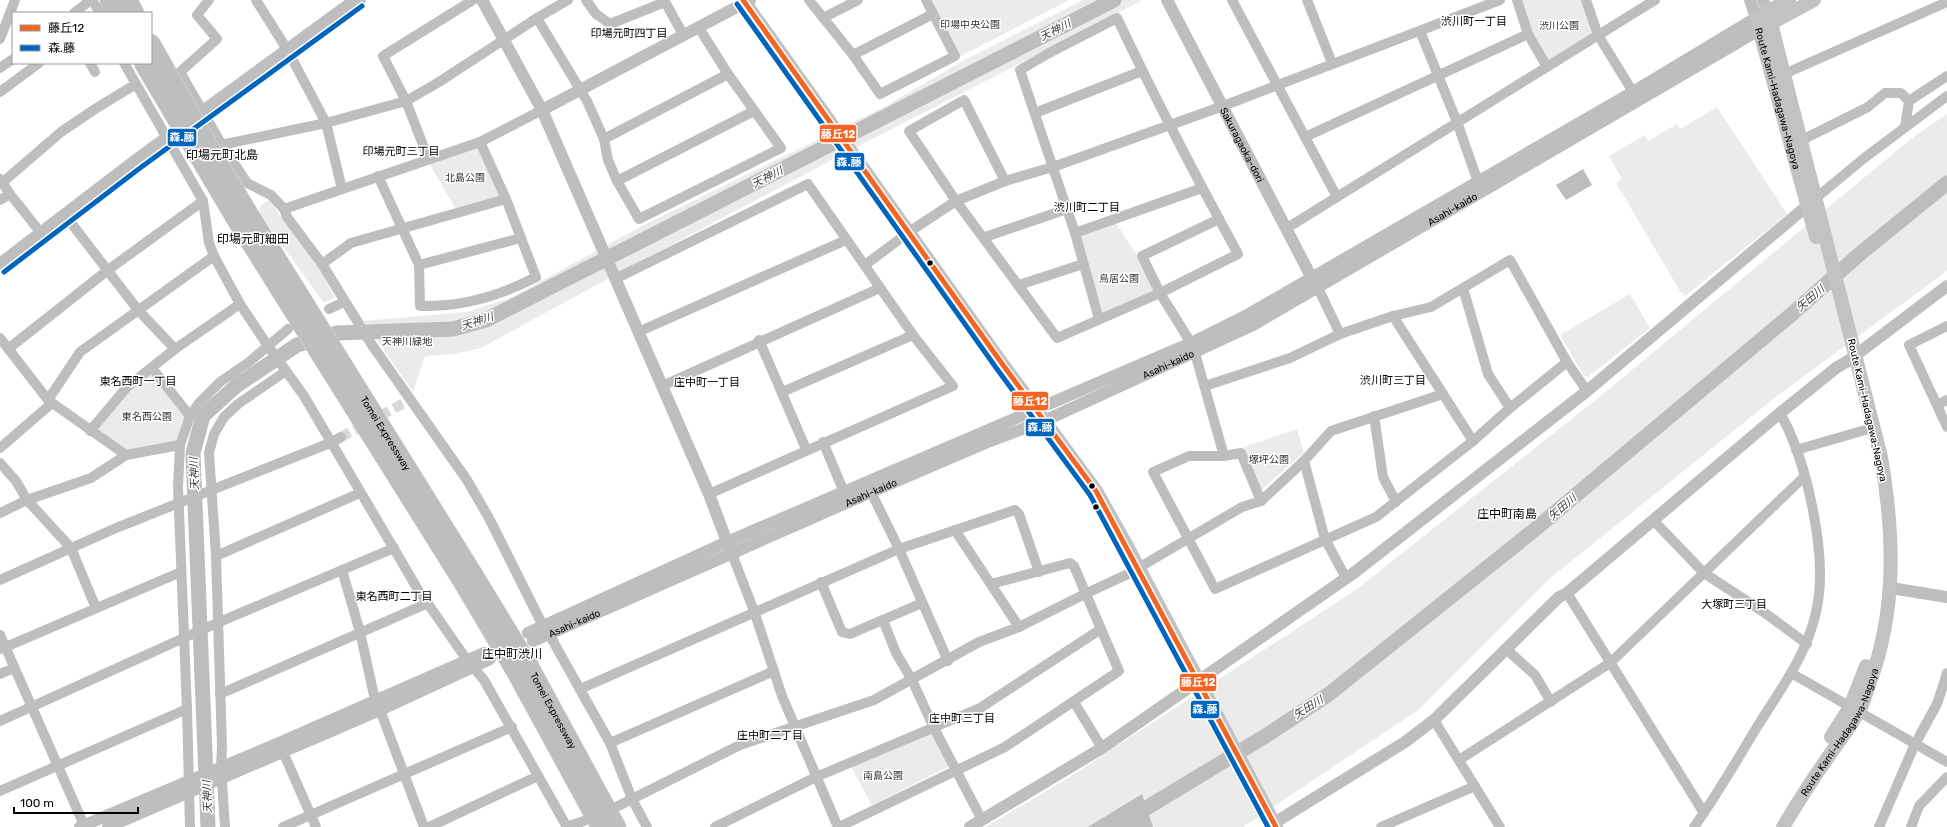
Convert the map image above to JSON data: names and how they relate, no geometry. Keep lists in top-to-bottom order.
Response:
{
  "streets": {
    "highway": ["Tomei Expressway"],
    "main road": ["Route Kami-Hadagawa-Nagoya"],
    "street": ["Sakuragaoka-dori", "Asahi-kaido"]
  },
  "crossings": [
    ["Route Kami-Hadagawa-Nagoya", "Asahi-kaido"],
    ["Sakuragaoka-dori", "Asahi-kaido"]
  ],
  "districts": [
    "渋川町一丁目",
    "印場元町四丁目",
    "印場元町三丁目",
    "印場元町北島",
    "渋川町二丁目",
    "印場元町細田",
    "渋川町三丁目",
    "東名西町一丁目",
    "庄中町一丁目",
    "庄中町南島",
    "東名西町二丁目",
    "大塚町三丁目",
    "庄中町渋川",
    "庄中町三丁目",
    "庄中町二丁目"
  ],
  "water": ["天神川", "矢田川"],
  "parks": [
    "印場中央公園",
    "渋川公園",
    "北島公園",
    "鳥居公園",
    "天神川緑地",
    "東名西公園",
    "塚坪公園",
    "南島公園"
  ],
  "lines": ["transit line 藤丘12", "transit line 森.藤"],
  "legend": ["藤丘12", "森.藤"],
  "scale_bar": "100 m"
}
